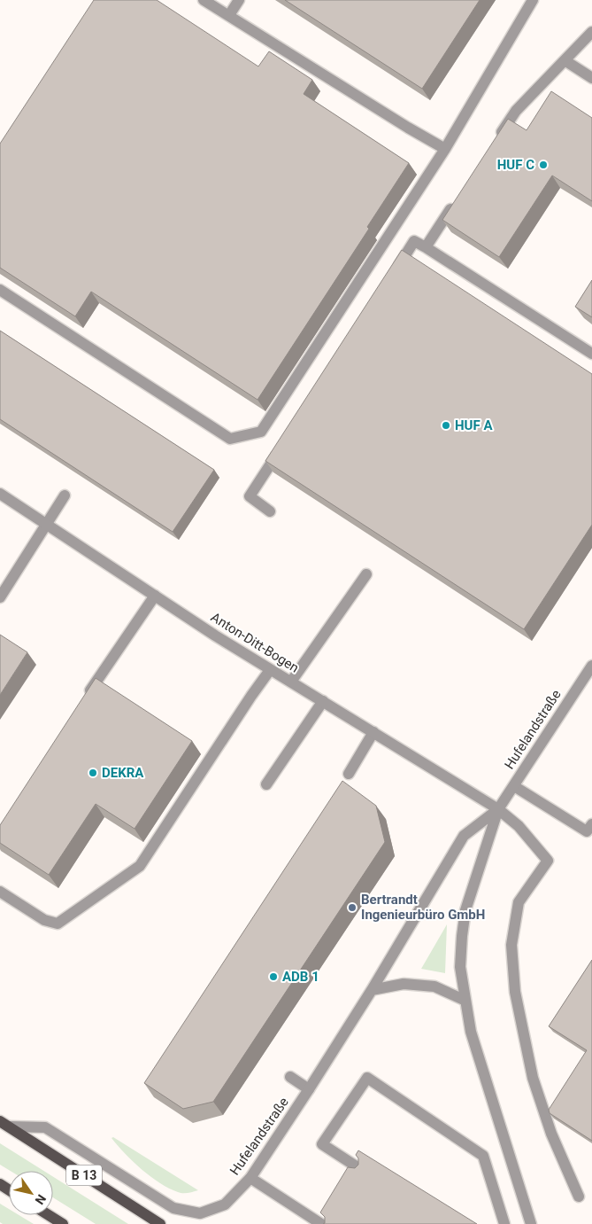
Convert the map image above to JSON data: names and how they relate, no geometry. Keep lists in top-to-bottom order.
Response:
{
  "streets": {
    "main road": ["B 13"],
    "street": ["Anton-Ditt-Bogen", "Hufelandstraße"]
  },
  "crossings": [
    ["Anton-Ditt-Bogen", "Hufelandstraße"],
    ["Hufelandstraße", "B 13"]
  ],
  "places": [
    "HUF C",
    "HUF A",
    "DEKRA",
    "Bertrandt Ingenieurbüro GmbH",
    "ADB 1"
  ],
  "north": "bottom right"
}
